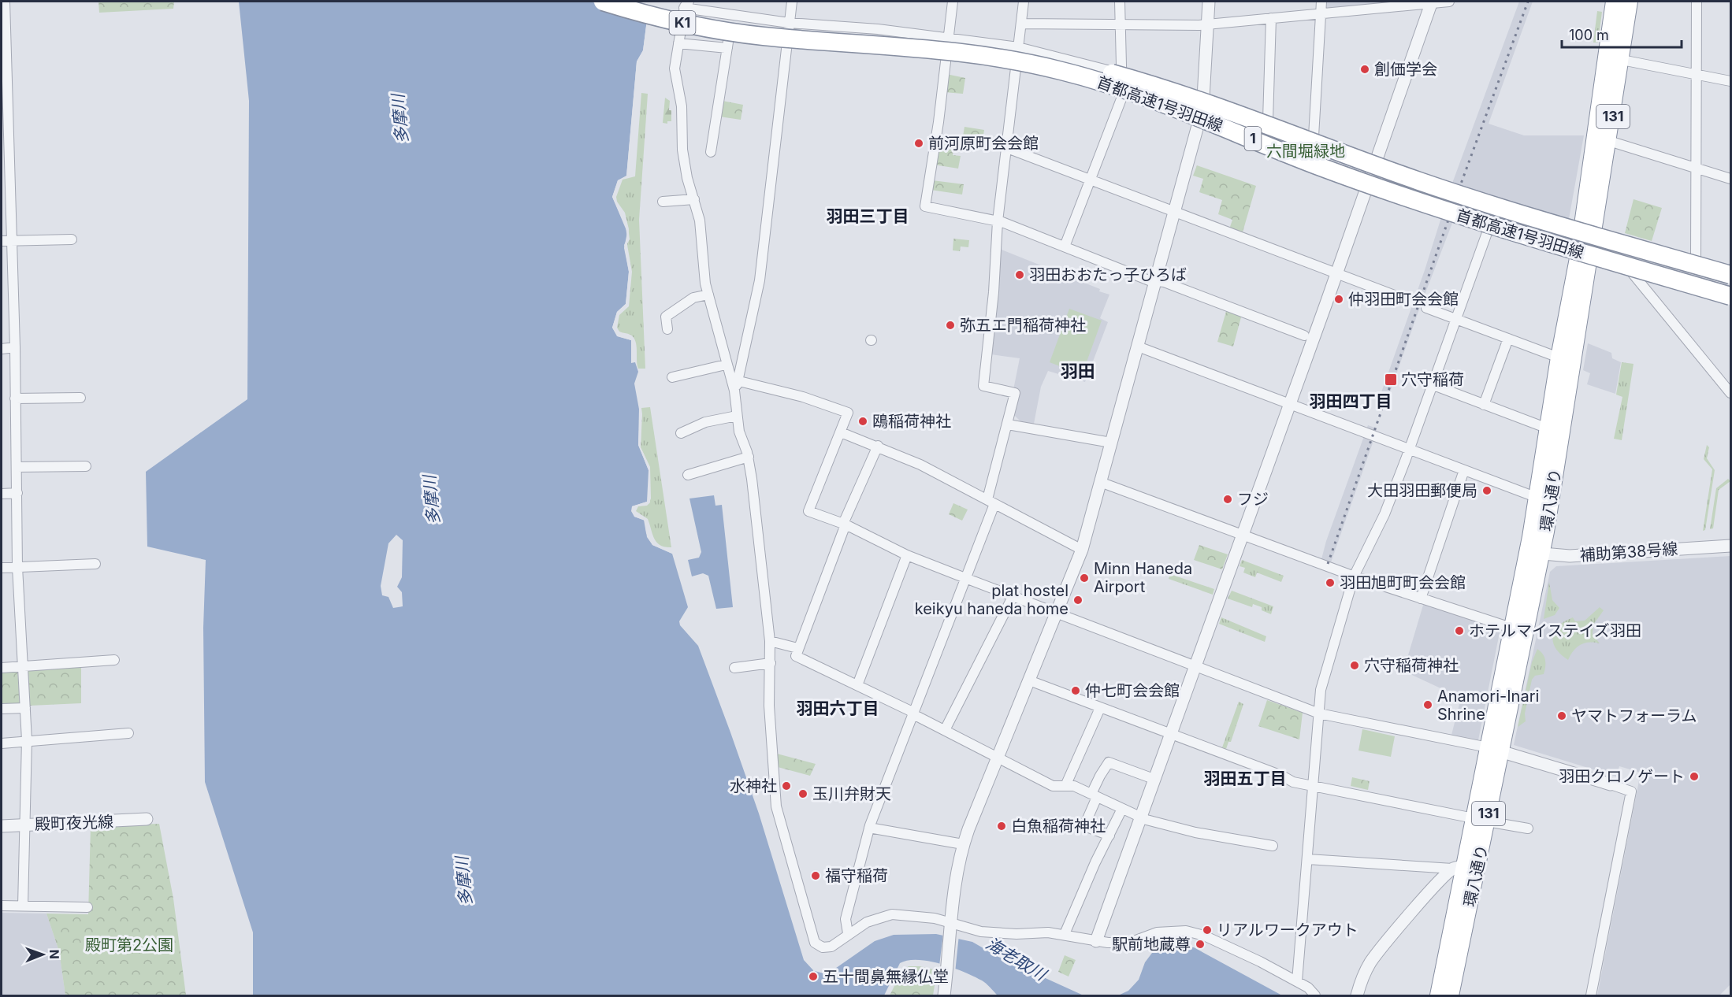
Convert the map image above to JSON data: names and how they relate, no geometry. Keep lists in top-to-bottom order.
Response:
{
  "streets": {
    "highway": [
      "K1",
      "首都高速1号羽田線",
      "131",
      "1",
      "環八通り"
    ],
    "street": ["補助第38号線", "殿町夜光線"]
  },
  "crossings": [
    ["K1", "首都高速1号羽田線"],
    ["環八通り", "補助第38号線"]
  ],
  "districts": [
    "羽田三丁目",
    "羽田",
    "羽田四丁目",
    "羽田六丁目",
    "羽田五丁目"
  ],
  "water": ["多摩川", "海老取川"],
  "parks": ["六間堀緑地", "殿町第2公園"],
  "places": {
    "other": [
      "創価学会",
      "前河原町会会館",
      "羽田おおたっ子ひろば",
      "仲羽田町会会館",
      "弥五エ門稲荷神社",
      "鴎稲荷神社",
      "大田羽田郵便局",
      "フジ",
      "Minn Haneda Airport",
      "羽田旭町町会会館",
      "plat hostel keikyu haneda home",
      "ホテルマイステイズ羽田",
      "穴守稲荷神社",
      "仲七町会会館",
      "Anamori-Inari Shrine",
      "ヤマトフォーラム",
      "羽田クロノゲート",
      "水神社",
      "玉川弁財天",
      "白魚稲荷神社",
      "福守稲荷",
      "リアルワークアウト",
      "駅前地蔵尊",
      "五十間鼻無縁仏堂"
    ],
    "transit": ["穴守稲荷"]
  },
  "scale_bar": "100 m",
  "north": "right"
}
